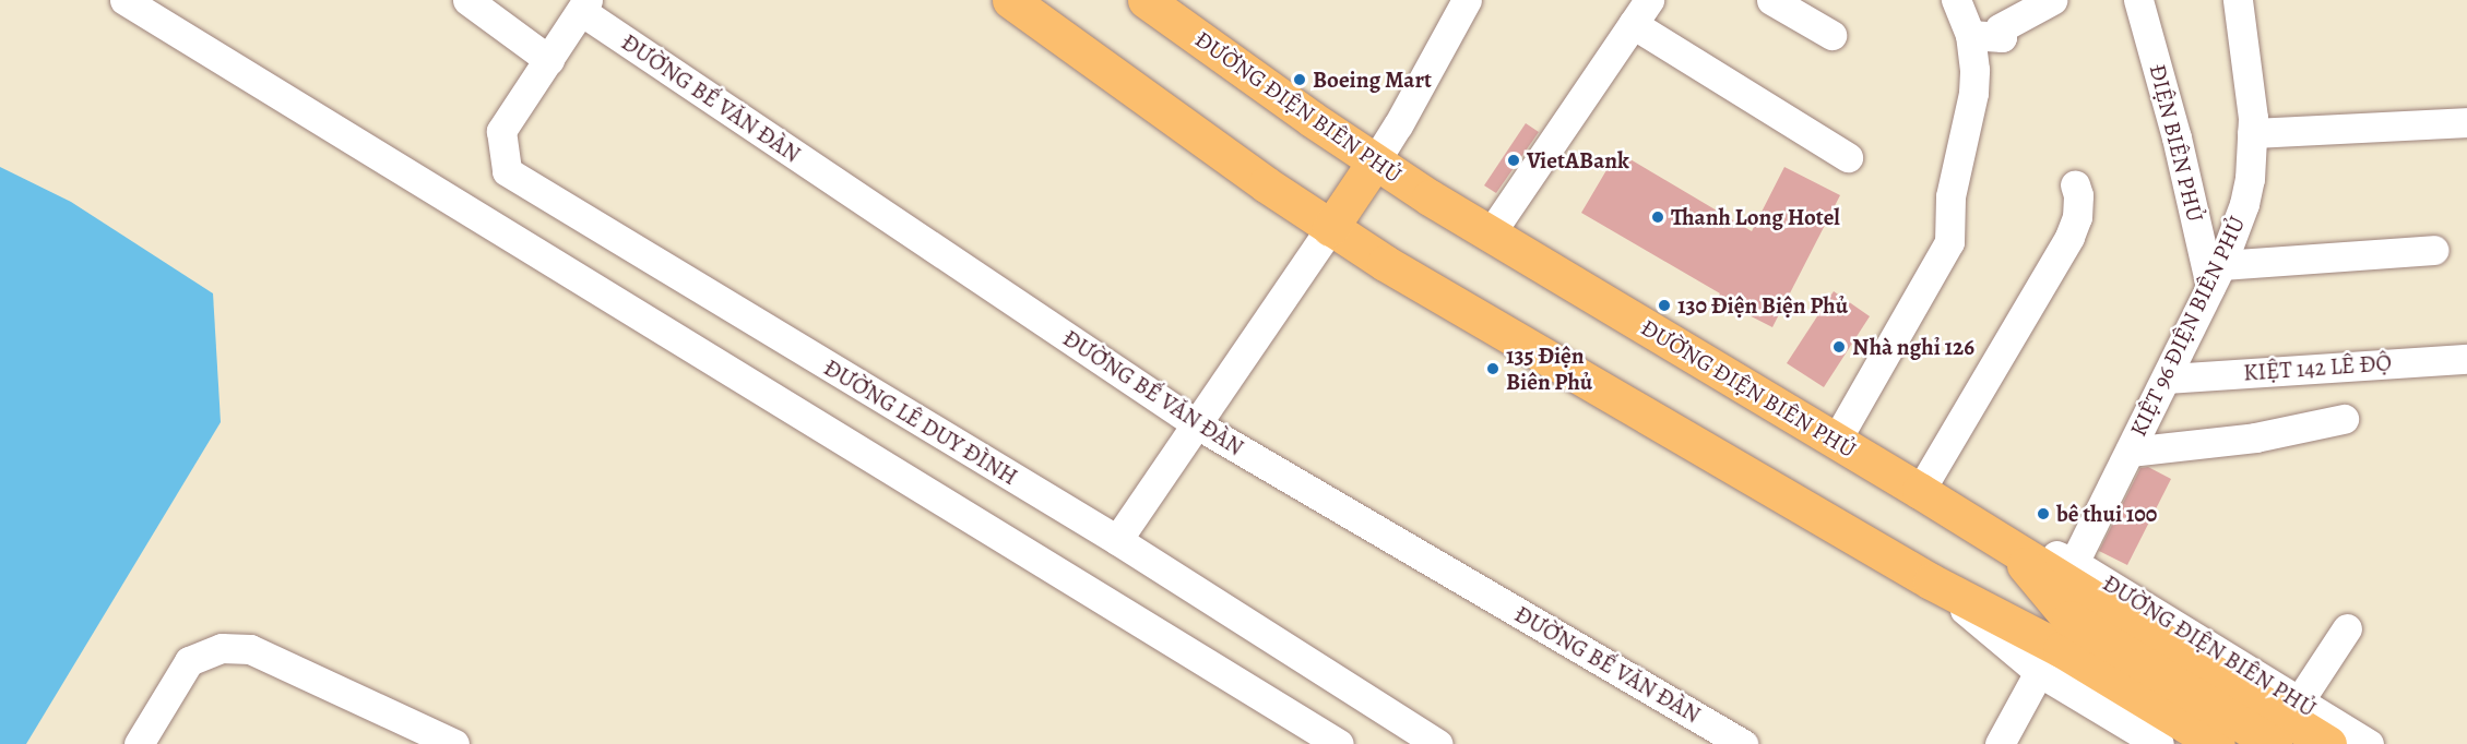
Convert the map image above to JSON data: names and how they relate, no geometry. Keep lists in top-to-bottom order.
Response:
{
  "streets": {
    "main road": ["ĐƯỜNG ĐIỆN BIÊN PHỦ"],
    "street": [
      "ĐƯỜNG BẾ VĂN ĐÀN",
      "ĐIỆN BIÊN PHỦ",
      "KIỆT 96 ĐIỆN BIÊN PHỦ",
      "KIỆT 142 LÊ ĐỘ",
      "ĐƯỜNG LÊ DUY ĐÌNH"
    ]
  },
  "crossings": [
    ["ĐƯỜNG BẾ VĂN ĐÀN", "ĐƯỜNG LÊ DUY ĐÌNH"],
    ["ĐƯỜNG ĐIỆN BIÊN PHỦ", "KIỆT 96 ĐIỆN BIÊN PHỦ"],
    ["ĐIỆN BIÊN PHỦ", "KIỆT 96 ĐIỆN BIÊN PHỦ"],
    ["KIỆT 96 ĐIỆN BIÊN PHỦ", "KIỆT 142 LÊ ĐỘ"]
  ],
  "places": [
    "Boeing Mart",
    "VietABank",
    "Thanh Long Hotel",
    "130 Điện Biện Phủ",
    "Nhà nghỉ 126",
    "135 Điện Biên Phủ",
    "bê thui 100"
  ]
}
